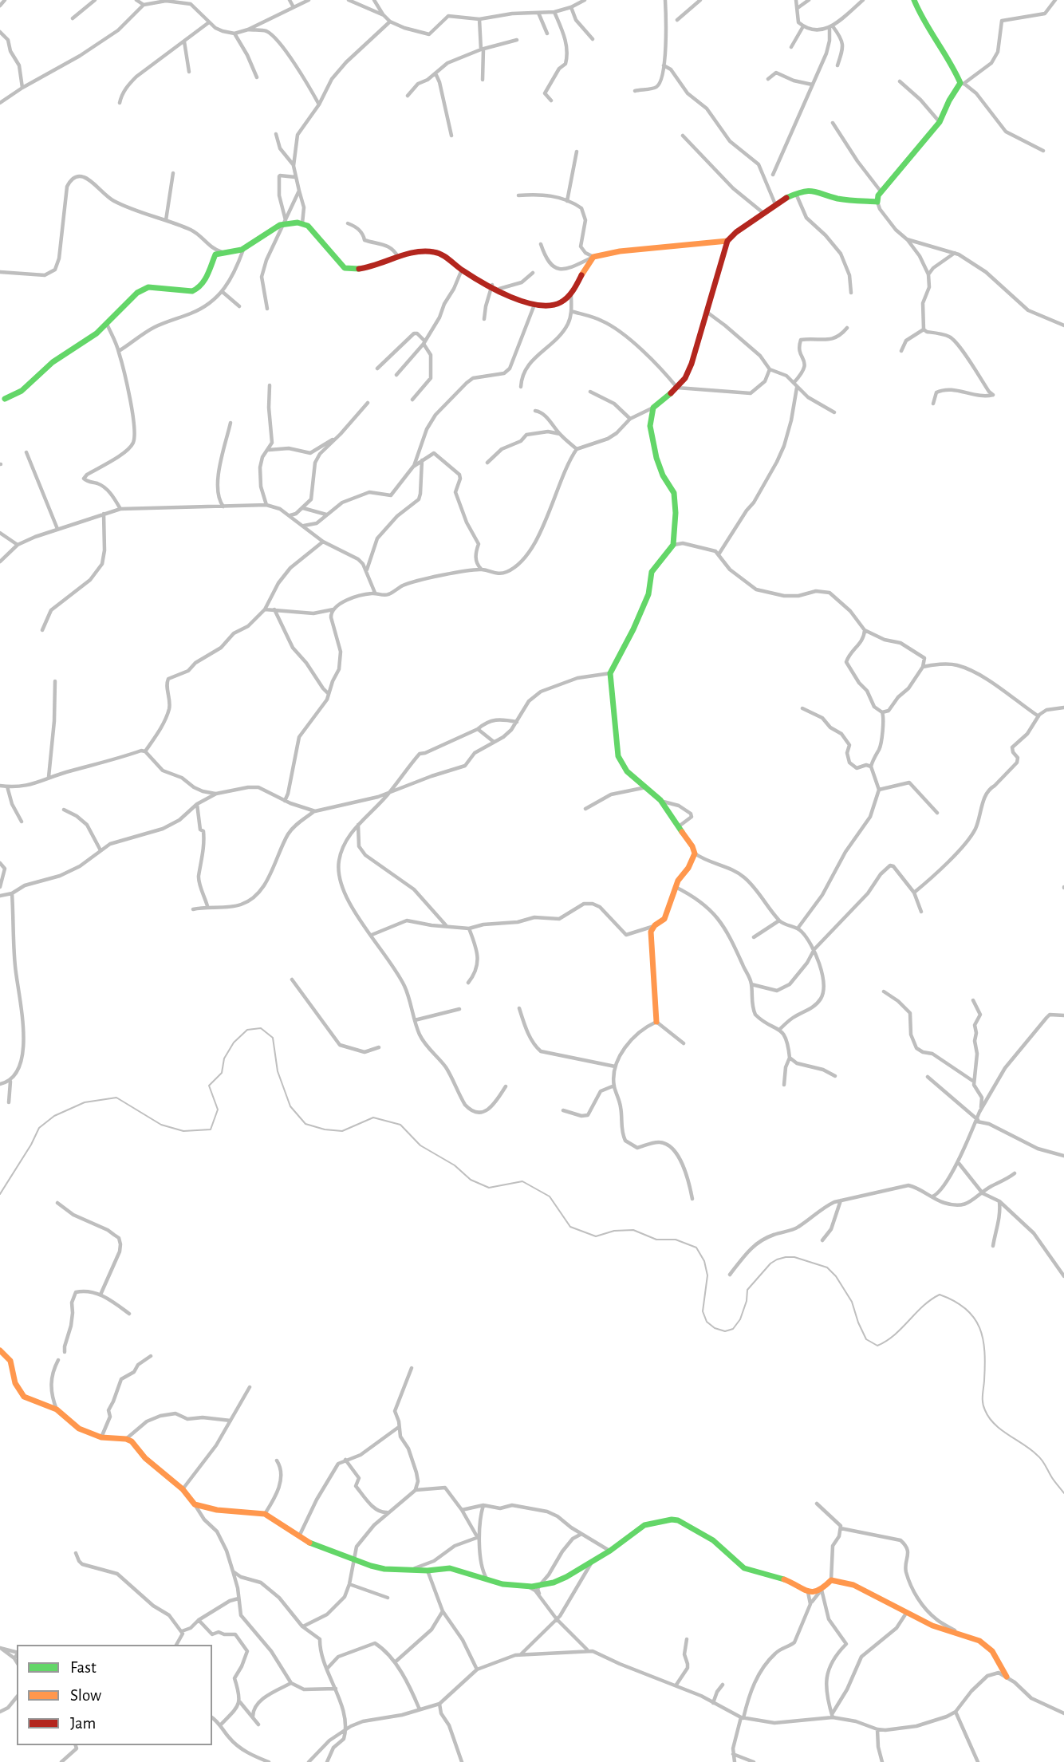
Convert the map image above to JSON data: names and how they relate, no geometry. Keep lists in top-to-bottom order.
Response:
{
  "legend": ["Fast", "Slow", "Jam"]
}
